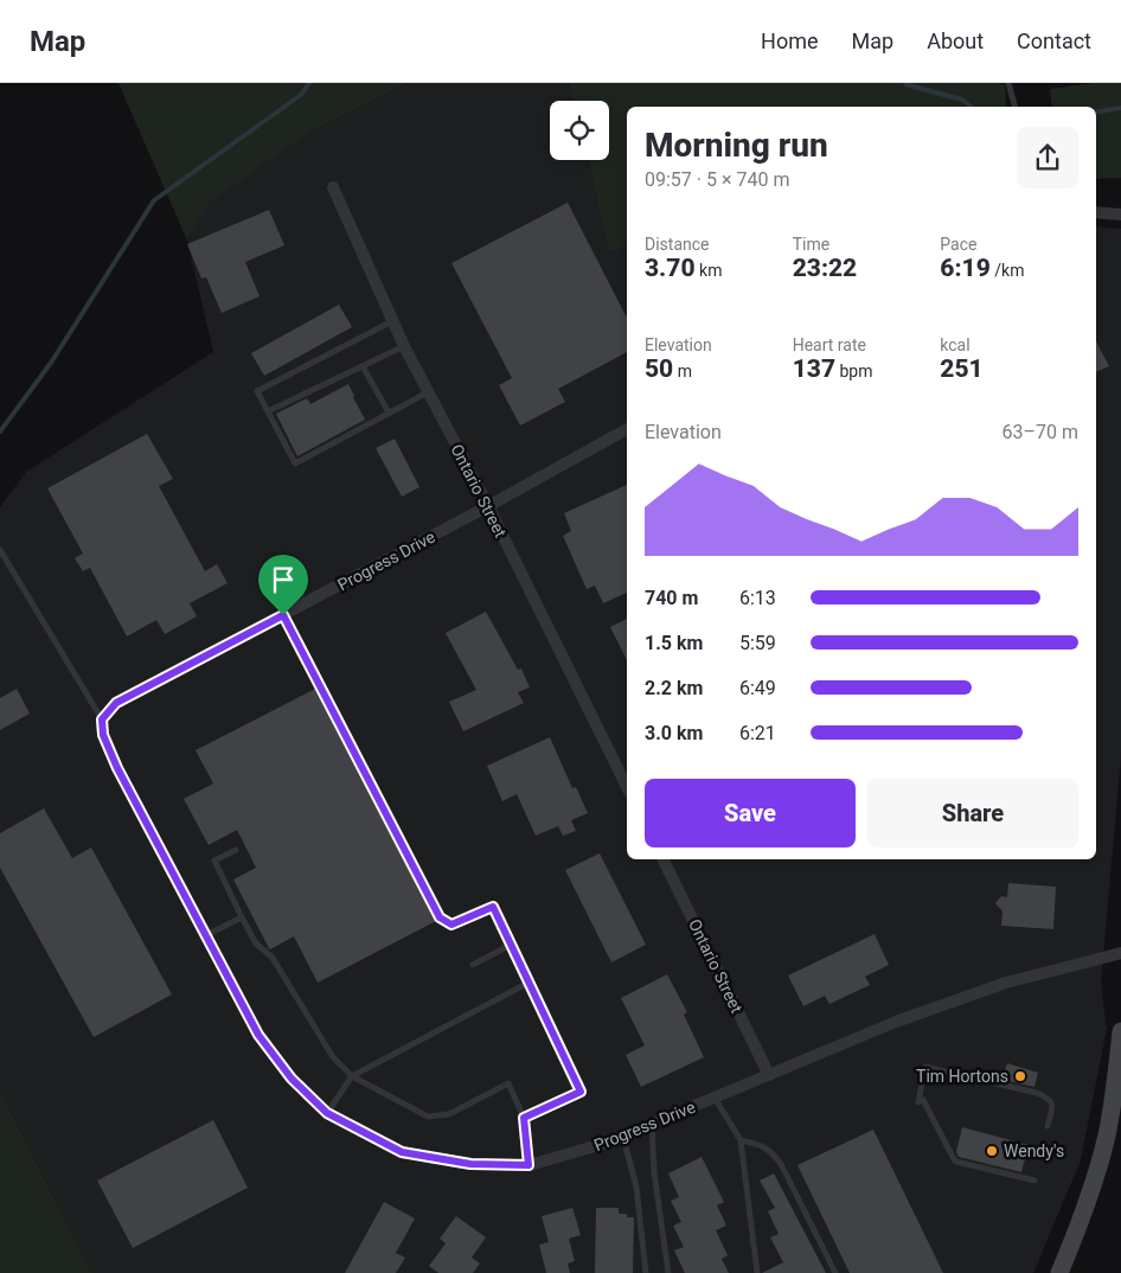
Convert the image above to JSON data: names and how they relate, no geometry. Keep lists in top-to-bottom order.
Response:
{
  "streets": {
    "street": ["Ontario Street", "Progress Drive"]
  },
  "crossings": [
    ["Ontario Street", "Progress Drive"]
  ],
  "places": ["Tim Hortons", "Wendy's"],
  "page": {
    "header": "Map",
    "nav": [
      "Home",
      "Map",
      "About",
      "Contact"
    ],
    "heading": ["Morning run", "09:57 · 5 × 740 m"],
    "stats": [
      ["Distance", "3.70 km"],
      ["Time", "23:22"],
      ["Pace", "6:19 /km"],
      ["Elevation", "50 m"],
      ["Heart rate", "137 bpm"],
      ["kcal", "251"]
    ],
    "chart": ["Elevation", "63–70 m"],
    "list": [
      {
        "name": "740 m",
        "note": "6:13"
      },
      {
        "name": "1.5 km",
        "note": "5:59"
      },
      {
        "name": "2.2 km",
        "note": "6:49"
      },
      {
        "name": "3.0 km",
        "note": "6:21"
      }
    ],
    "buttons": ["Save", "Share"]
  }
}
